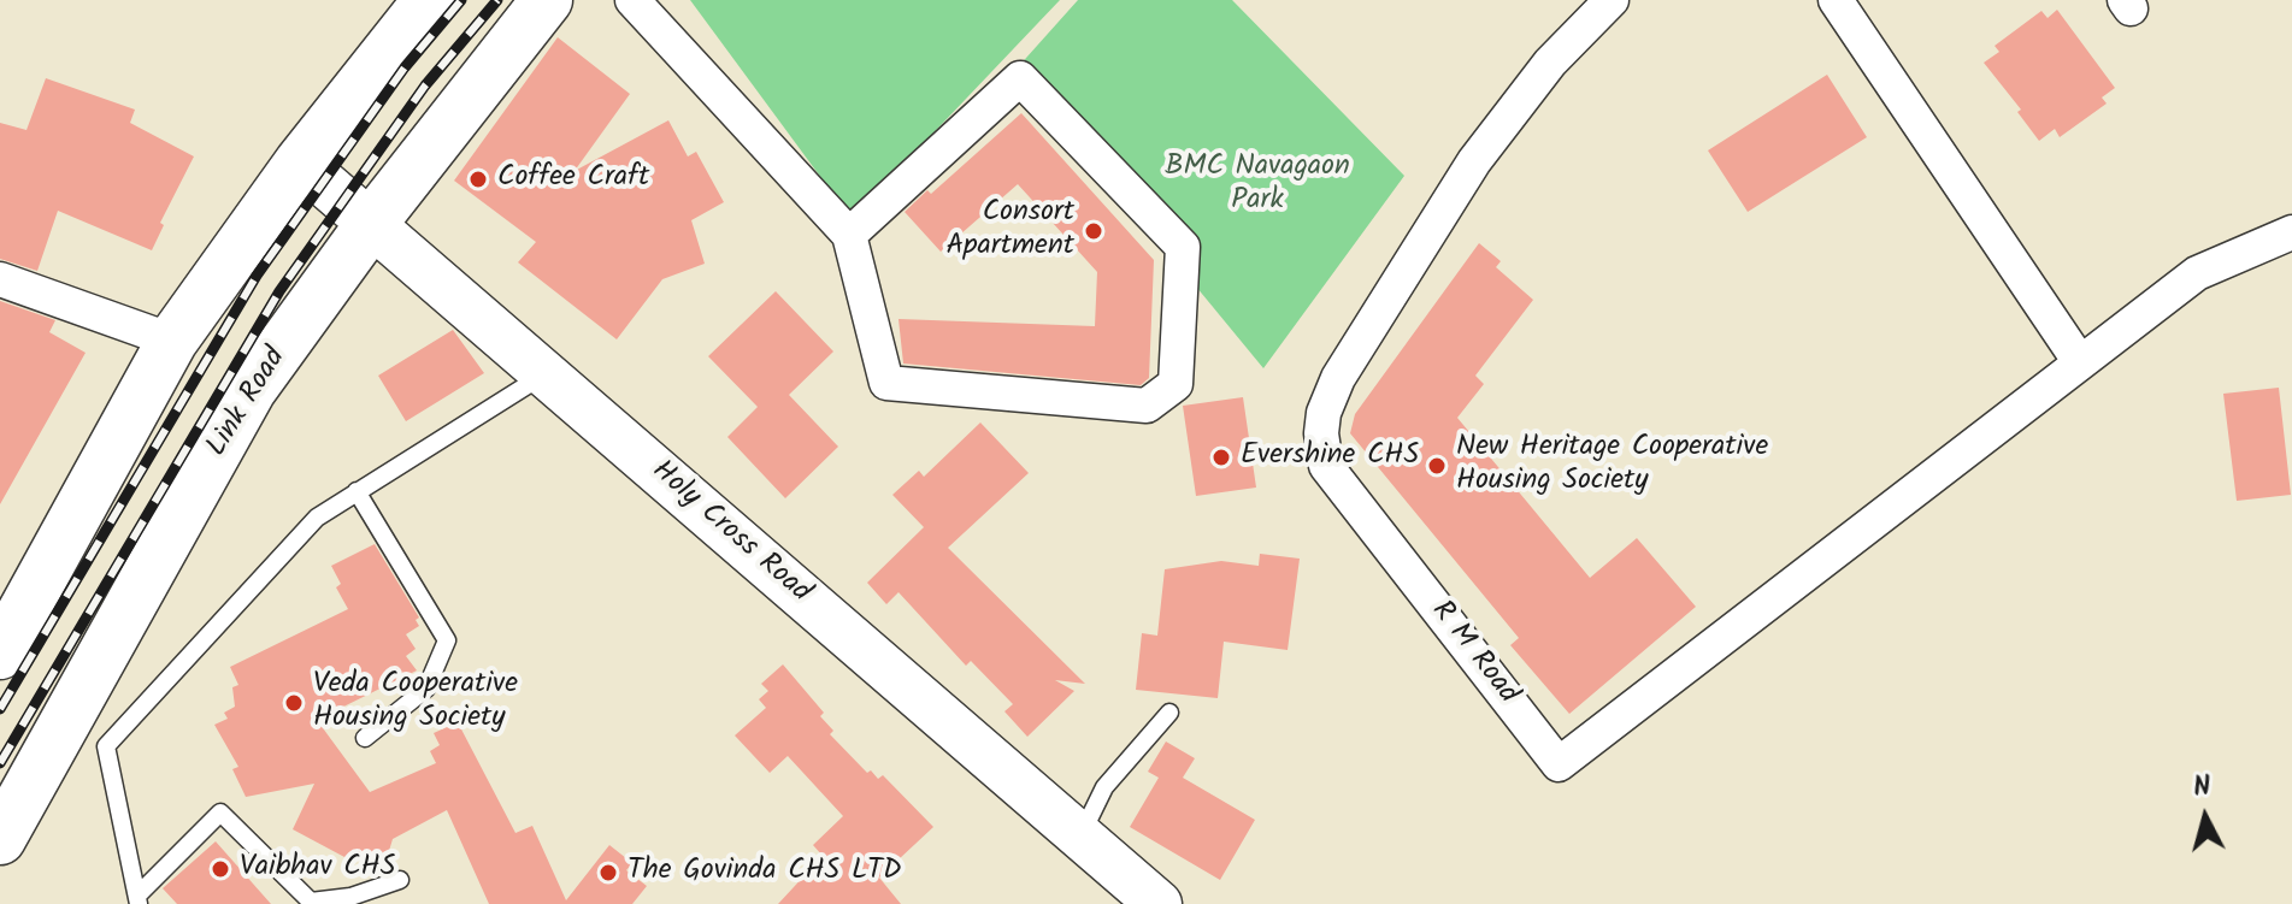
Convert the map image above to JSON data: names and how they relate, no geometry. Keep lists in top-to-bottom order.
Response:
{
  "streets": {
    "main road": ["Link Road"],
    "street": ["Holy Cross Road", "R M Road"]
  },
  "crossings": [
    ["Link Road", "Holy Cross Road"]
  ],
  "parks": ["BMC Navagaon Park"],
  "places": [
    "Coffee Craft",
    "Consort Apartment",
    "Evershine CHS",
    "New Heritage Cooperative Housing Society",
    "Veda Cooperative Housing Society",
    "Vaibhav CHS",
    "The Govinda CHS LTD"
  ],
  "north": "top"
}
